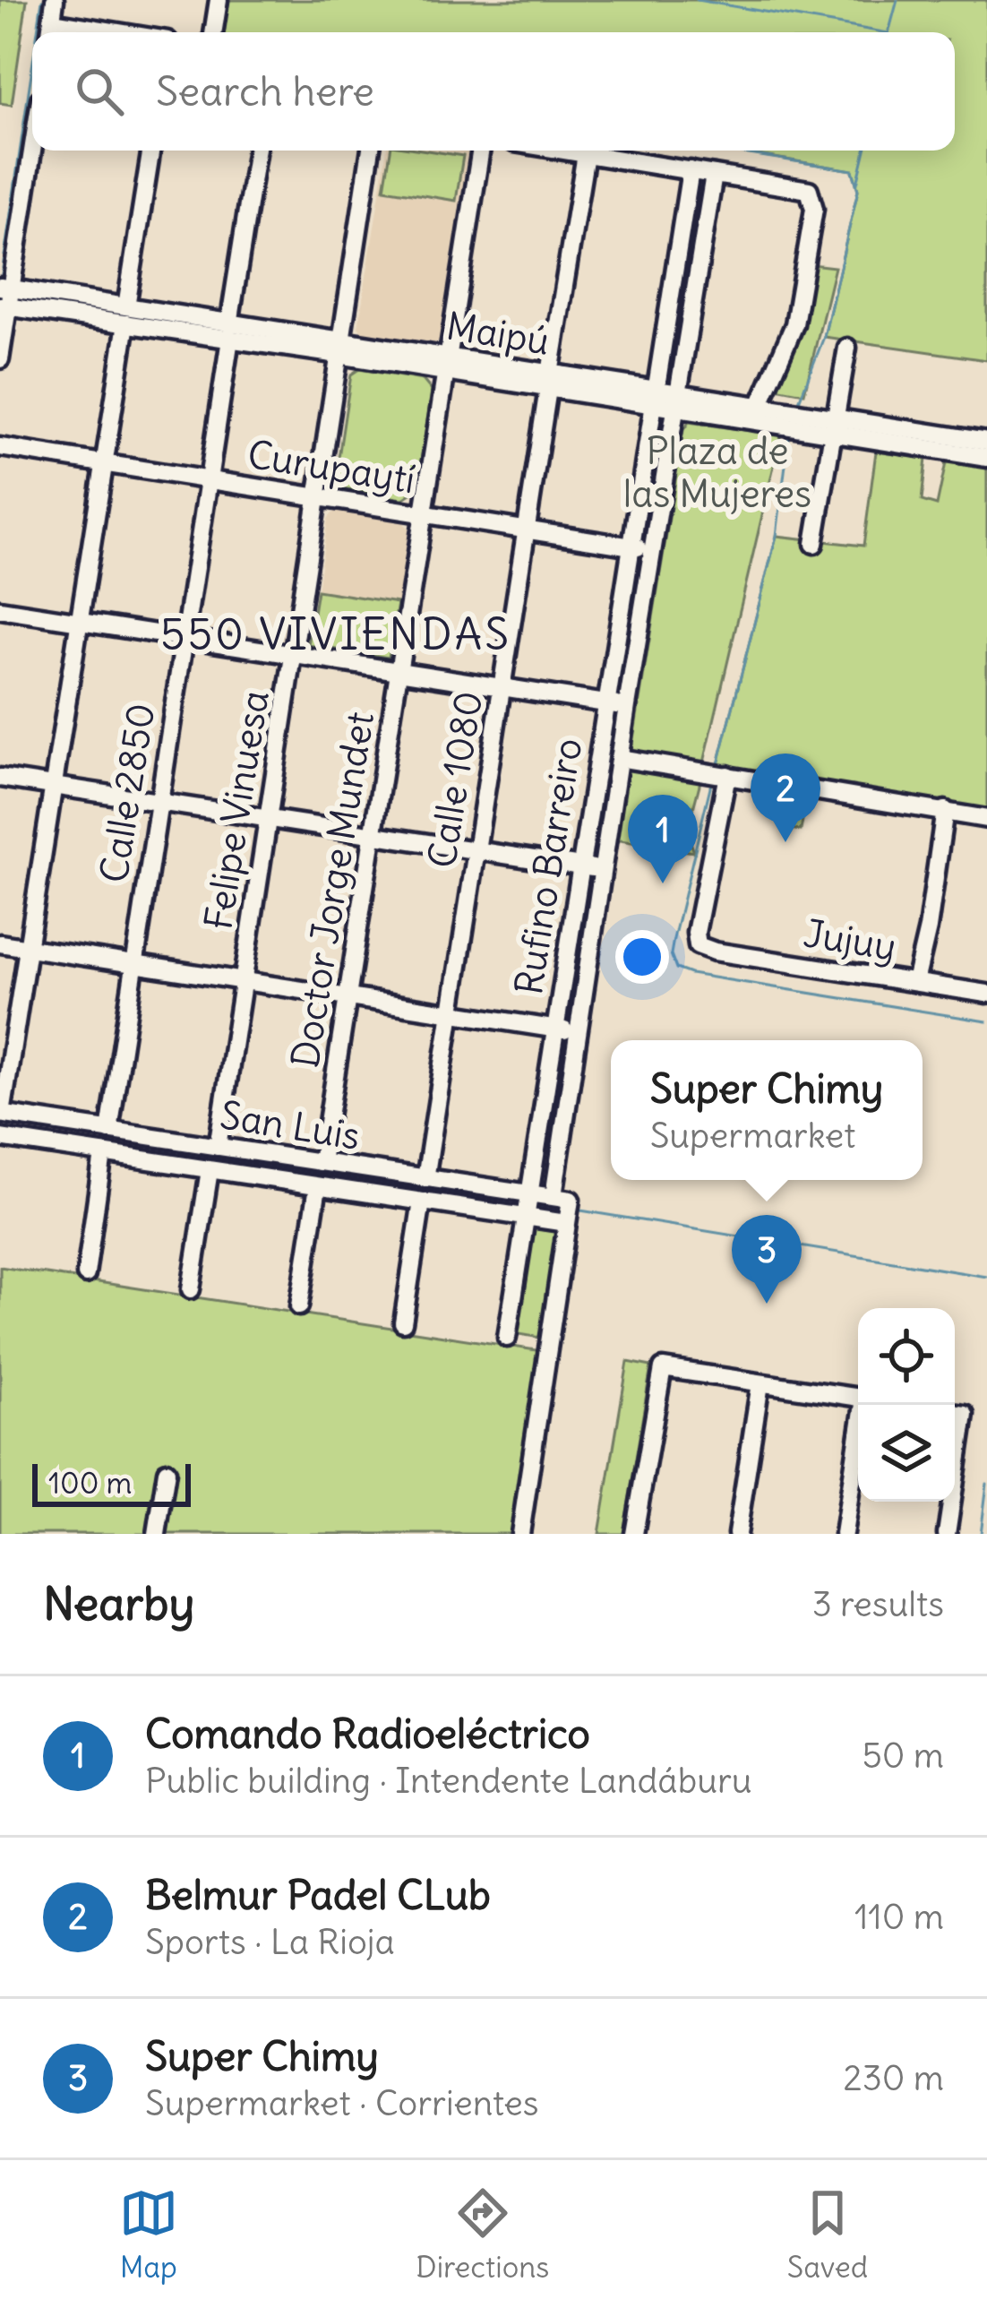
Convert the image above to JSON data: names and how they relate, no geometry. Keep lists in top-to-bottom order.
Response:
{
  "streets": {
    "street": [
      "Maipú",
      "Curupaytí",
      "Calle 1080",
      "Calle 2850",
      "Felipe Vinuesa",
      "Rufino Barreiro",
      "Doctor Jorge Mundet",
      "Jujuy",
      "San Luis"
    ]
  },
  "crossings": [
    ["Maipú", "Calle 1080"],
    ["Maipú", "Calle 2850"],
    ["Maipú", "Felipe Vinuesa"],
    ["Maipú", "Rufino Barreiro"],
    ["Maipú", "Doctor Jorge Mundet"],
    ["Curupaytí", "Calle 1080"],
    ["Curupaytí", "Calle 2850"],
    ["Curupaytí", "Felipe Vinuesa"],
    ["Curupaytí", "Rufino Barreiro"],
    ["Curupaytí", "Doctor Jorge Mundet"],
    ["Calle 1080", "San Luis"],
    ["Calle 2850", "San Luis"],
    ["Felipe Vinuesa", "San Luis"],
    ["Rufino Barreiro", "San Luis"],
    ["Doctor Jorge Mundet", "San Luis"]
  ],
  "districts": ["550 VIVIENDAS"],
  "parks": ["Plaza de las Mujeres"],
  "scale_bar": "100 m",
  "page": {
    "search": "Search here",
    "pins": ["2", "1", "3"],
    "popup": ["Super Chimy", "Supermarket"],
    "scale": "100 m",
    "heading": ["Nearby", "3 results"],
    "list": [
      {
        "mark": "1",
        "name": "Comando Radioeléctrico",
        "note": "Public building · Intendente Landáburu",
        "value": "50 m"
      },
      {
        "mark": "2",
        "name": "Belmur Padel CLub",
        "note": "Sports · La Rioja",
        "value": "110 m"
      },
      {
        "mark": "3",
        "name": "Super Chimy",
        "note": "Supermarket · Corrientes",
        "value": "230 m"
      }
    ],
    "nav": ["Map", "Directions", "Saved"]
  }
}
